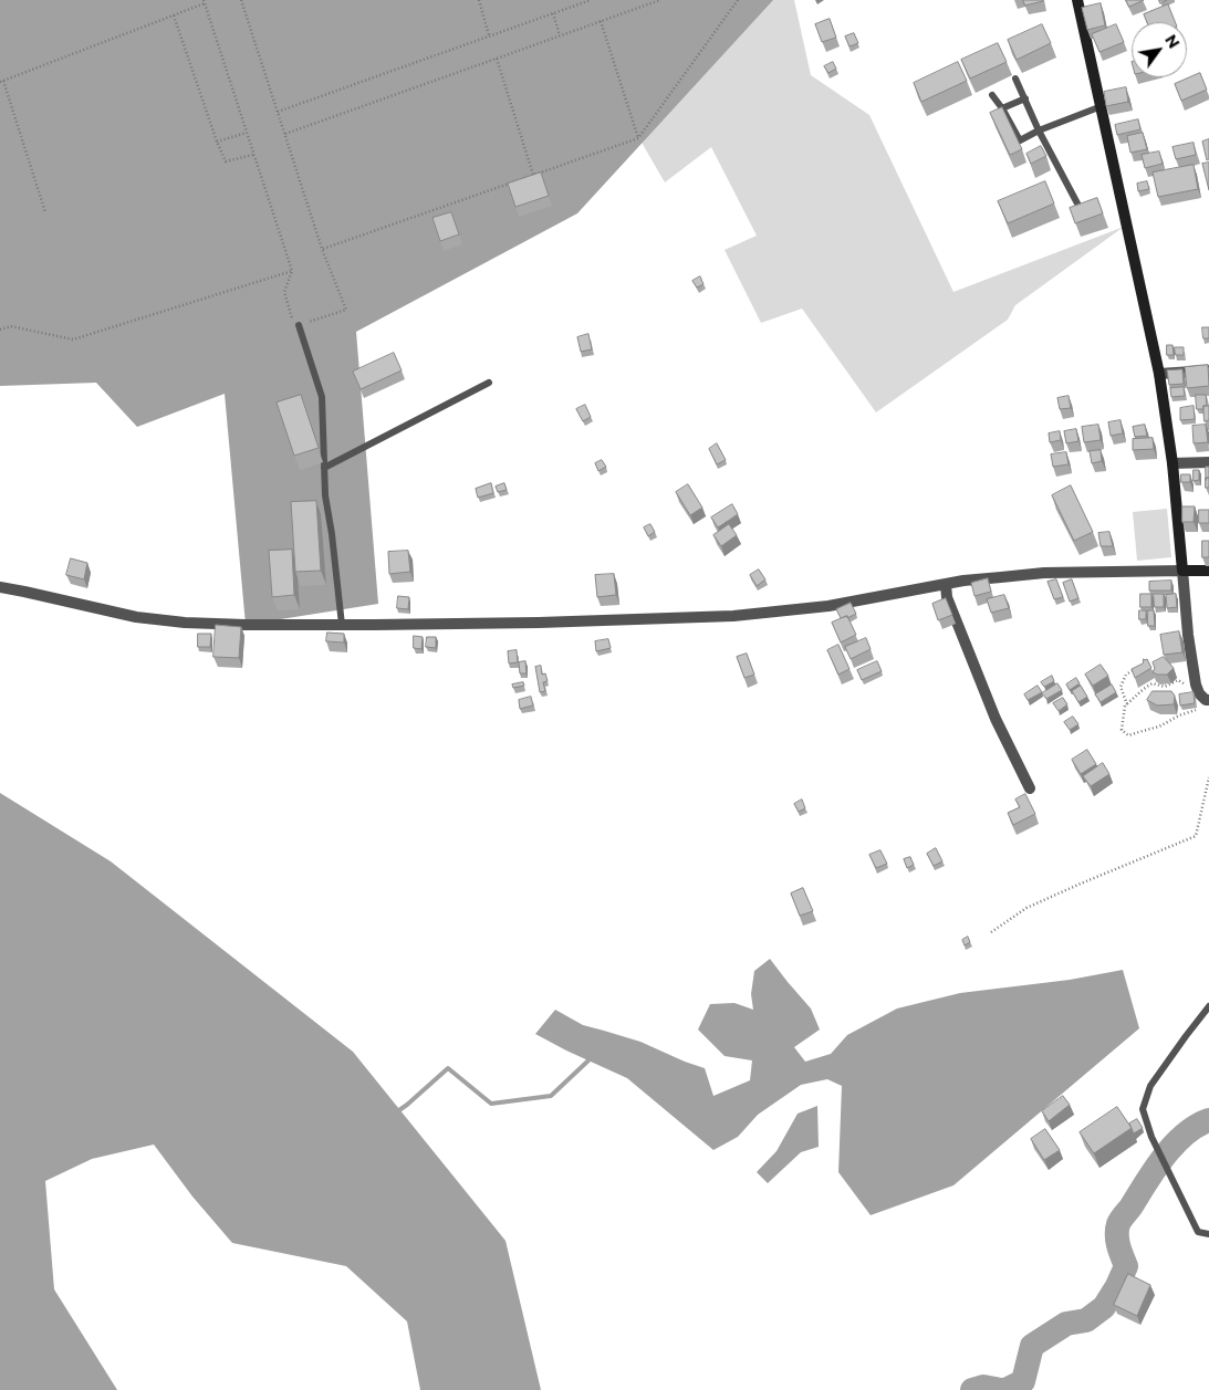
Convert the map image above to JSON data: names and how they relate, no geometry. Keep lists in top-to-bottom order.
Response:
{
  "north": "top right"
}
